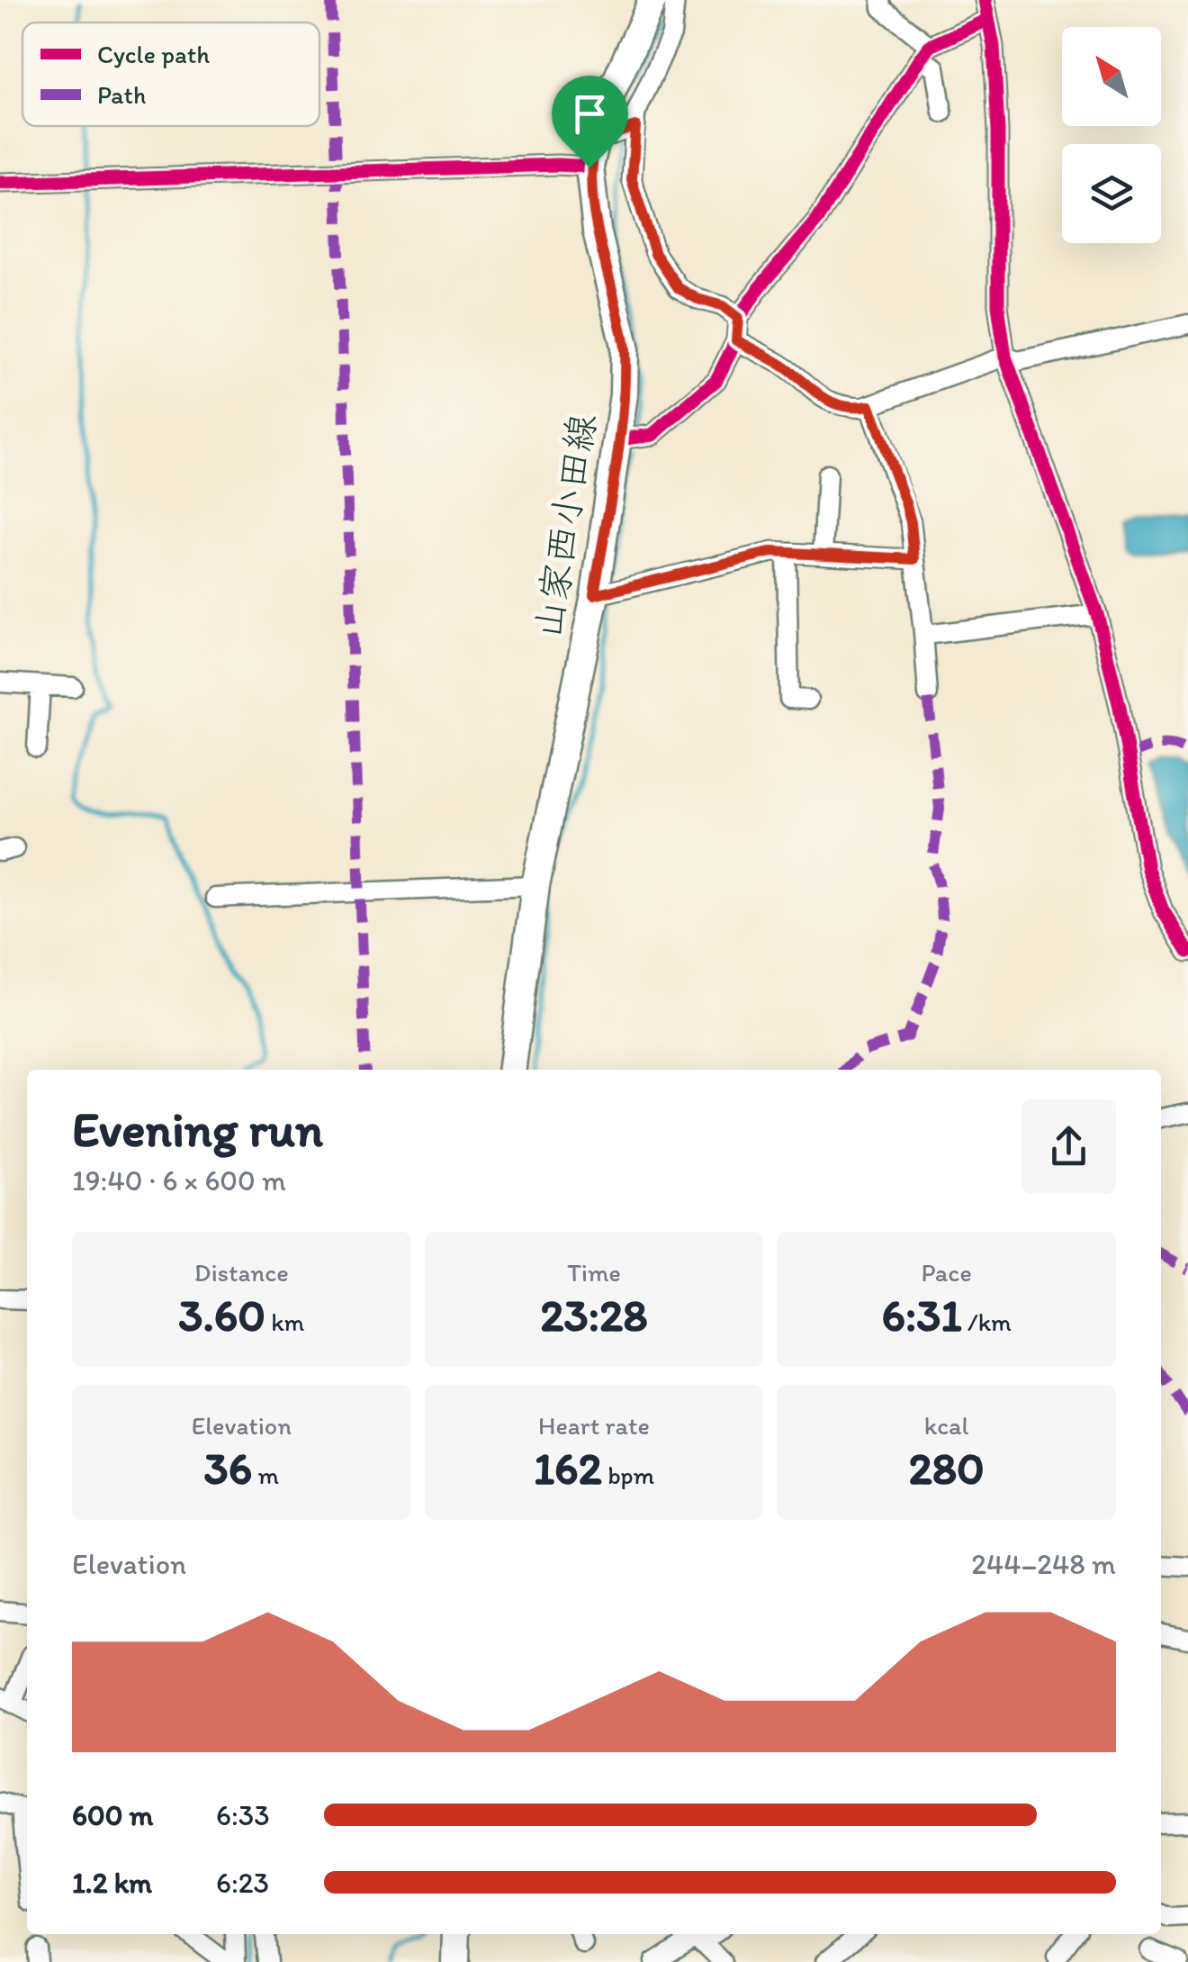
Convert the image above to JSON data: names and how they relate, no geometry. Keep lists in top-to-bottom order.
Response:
{
  "streets": {
    "main road": ["山家西小田線"]
  },
  "legend": ["Cycle path", "Path"],
  "north": "top left",
  "page": {
    "heading": ["Evening run", "19:40 · 6 × 600 m"],
    "stats": [
      ["Distance", "3.60 km"],
      ["Time", "23:28"],
      ["Pace", "6:31 /km"],
      ["Elevation", "36 m"],
      ["Heart rate", "162 bpm"],
      ["kcal", "280"]
    ],
    "chart": ["Elevation", "244–248 m"],
    "list": [
      {
        "name": "600 m",
        "note": "6:33"
      },
      {
        "name": "1.2 km",
        "note": "6:23"
      }
    ]
  }
}
